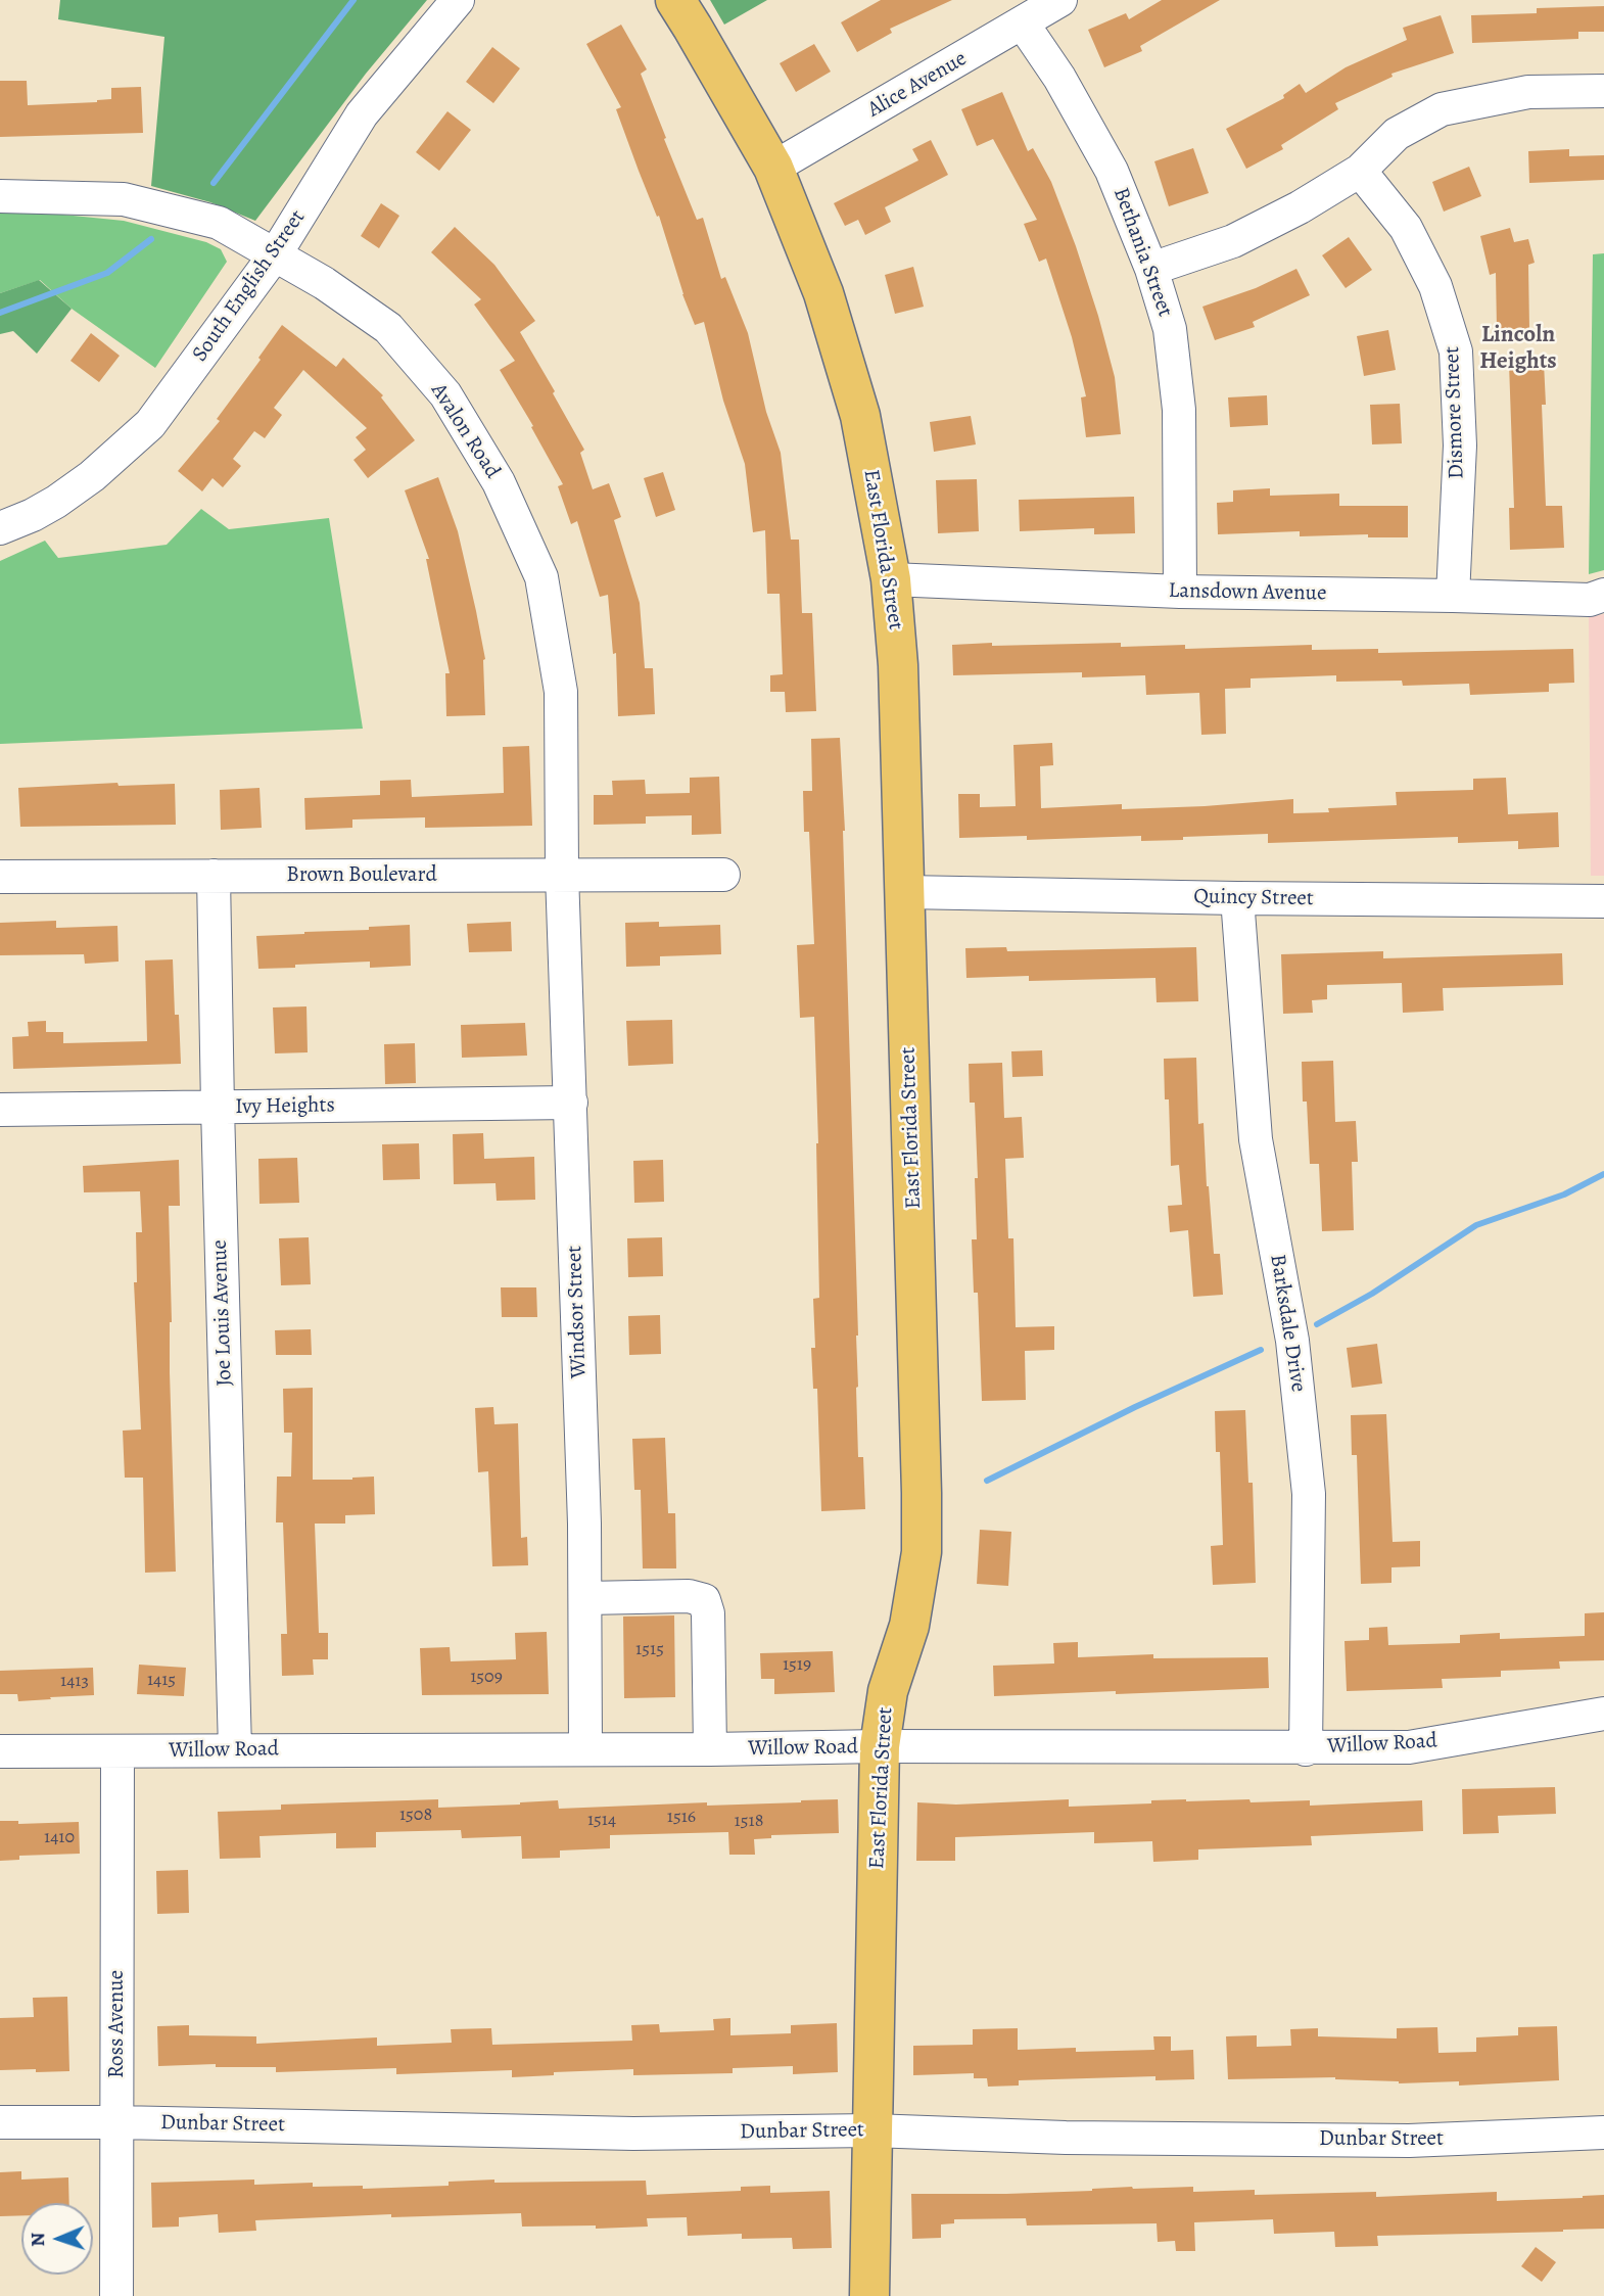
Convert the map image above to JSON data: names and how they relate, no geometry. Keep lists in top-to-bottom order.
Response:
{
  "streets": {
    "main road": ["East Florida Street"],
    "street": [
      "Alice Avenue",
      "Bethania Street",
      "South English Street",
      "Dismore Street",
      "Avalon Road",
      "Lansdown Avenue",
      "Brown Boulevard",
      "Quincy Street",
      "Ivy Heights",
      "Windsor Street",
      "Joe Louis Avenue",
      "Barksdale Drive",
      "Willow Road",
      "Ross Avenue",
      "Dunbar Street"
    ]
  },
  "crossings": [
    ["Alice Avenue", "Bethania Street"],
    ["Alice Avenue", "East Florida Street"],
    ["Bethania Street", "Lansdown Avenue"],
    ["South English Street", "Avalon Road"],
    ["Dismore Street", "Lansdown Avenue"],
    ["Avalon Road", "Brown Boulevard"],
    ["Avalon Road", "Windsor Street"],
    ["East Florida Street", "Lansdown Avenue"],
    ["East Florida Street", "Quincy Street"],
    ["East Florida Street", "Willow Road"],
    ["East Florida Street", "Dunbar Street"],
    ["Brown Boulevard", "Windsor Street"],
    ["Brown Boulevard", "Joe Louis Avenue"],
    ["Quincy Street", "Barksdale Drive"],
    ["Ivy Heights", "Windsor Street"],
    ["Ivy Heights", "Joe Louis Avenue"],
    ["Windsor Street", "Willow Road"],
    ["Joe Louis Avenue", "Willow Road"],
    ["Barksdale Drive", "Willow Road"],
    ["Willow Road", "Ross Avenue"],
    ["Ross Avenue", "Dunbar Street"]
  ],
  "districts": ["Lincoln Heights"],
  "house_numbers": [
    "1515",
    "1519",
    "1509",
    "1415",
    "1413",
    "1508",
    "1516",
    "1514",
    "1518",
    "1410"
  ],
  "north": "left"
}
